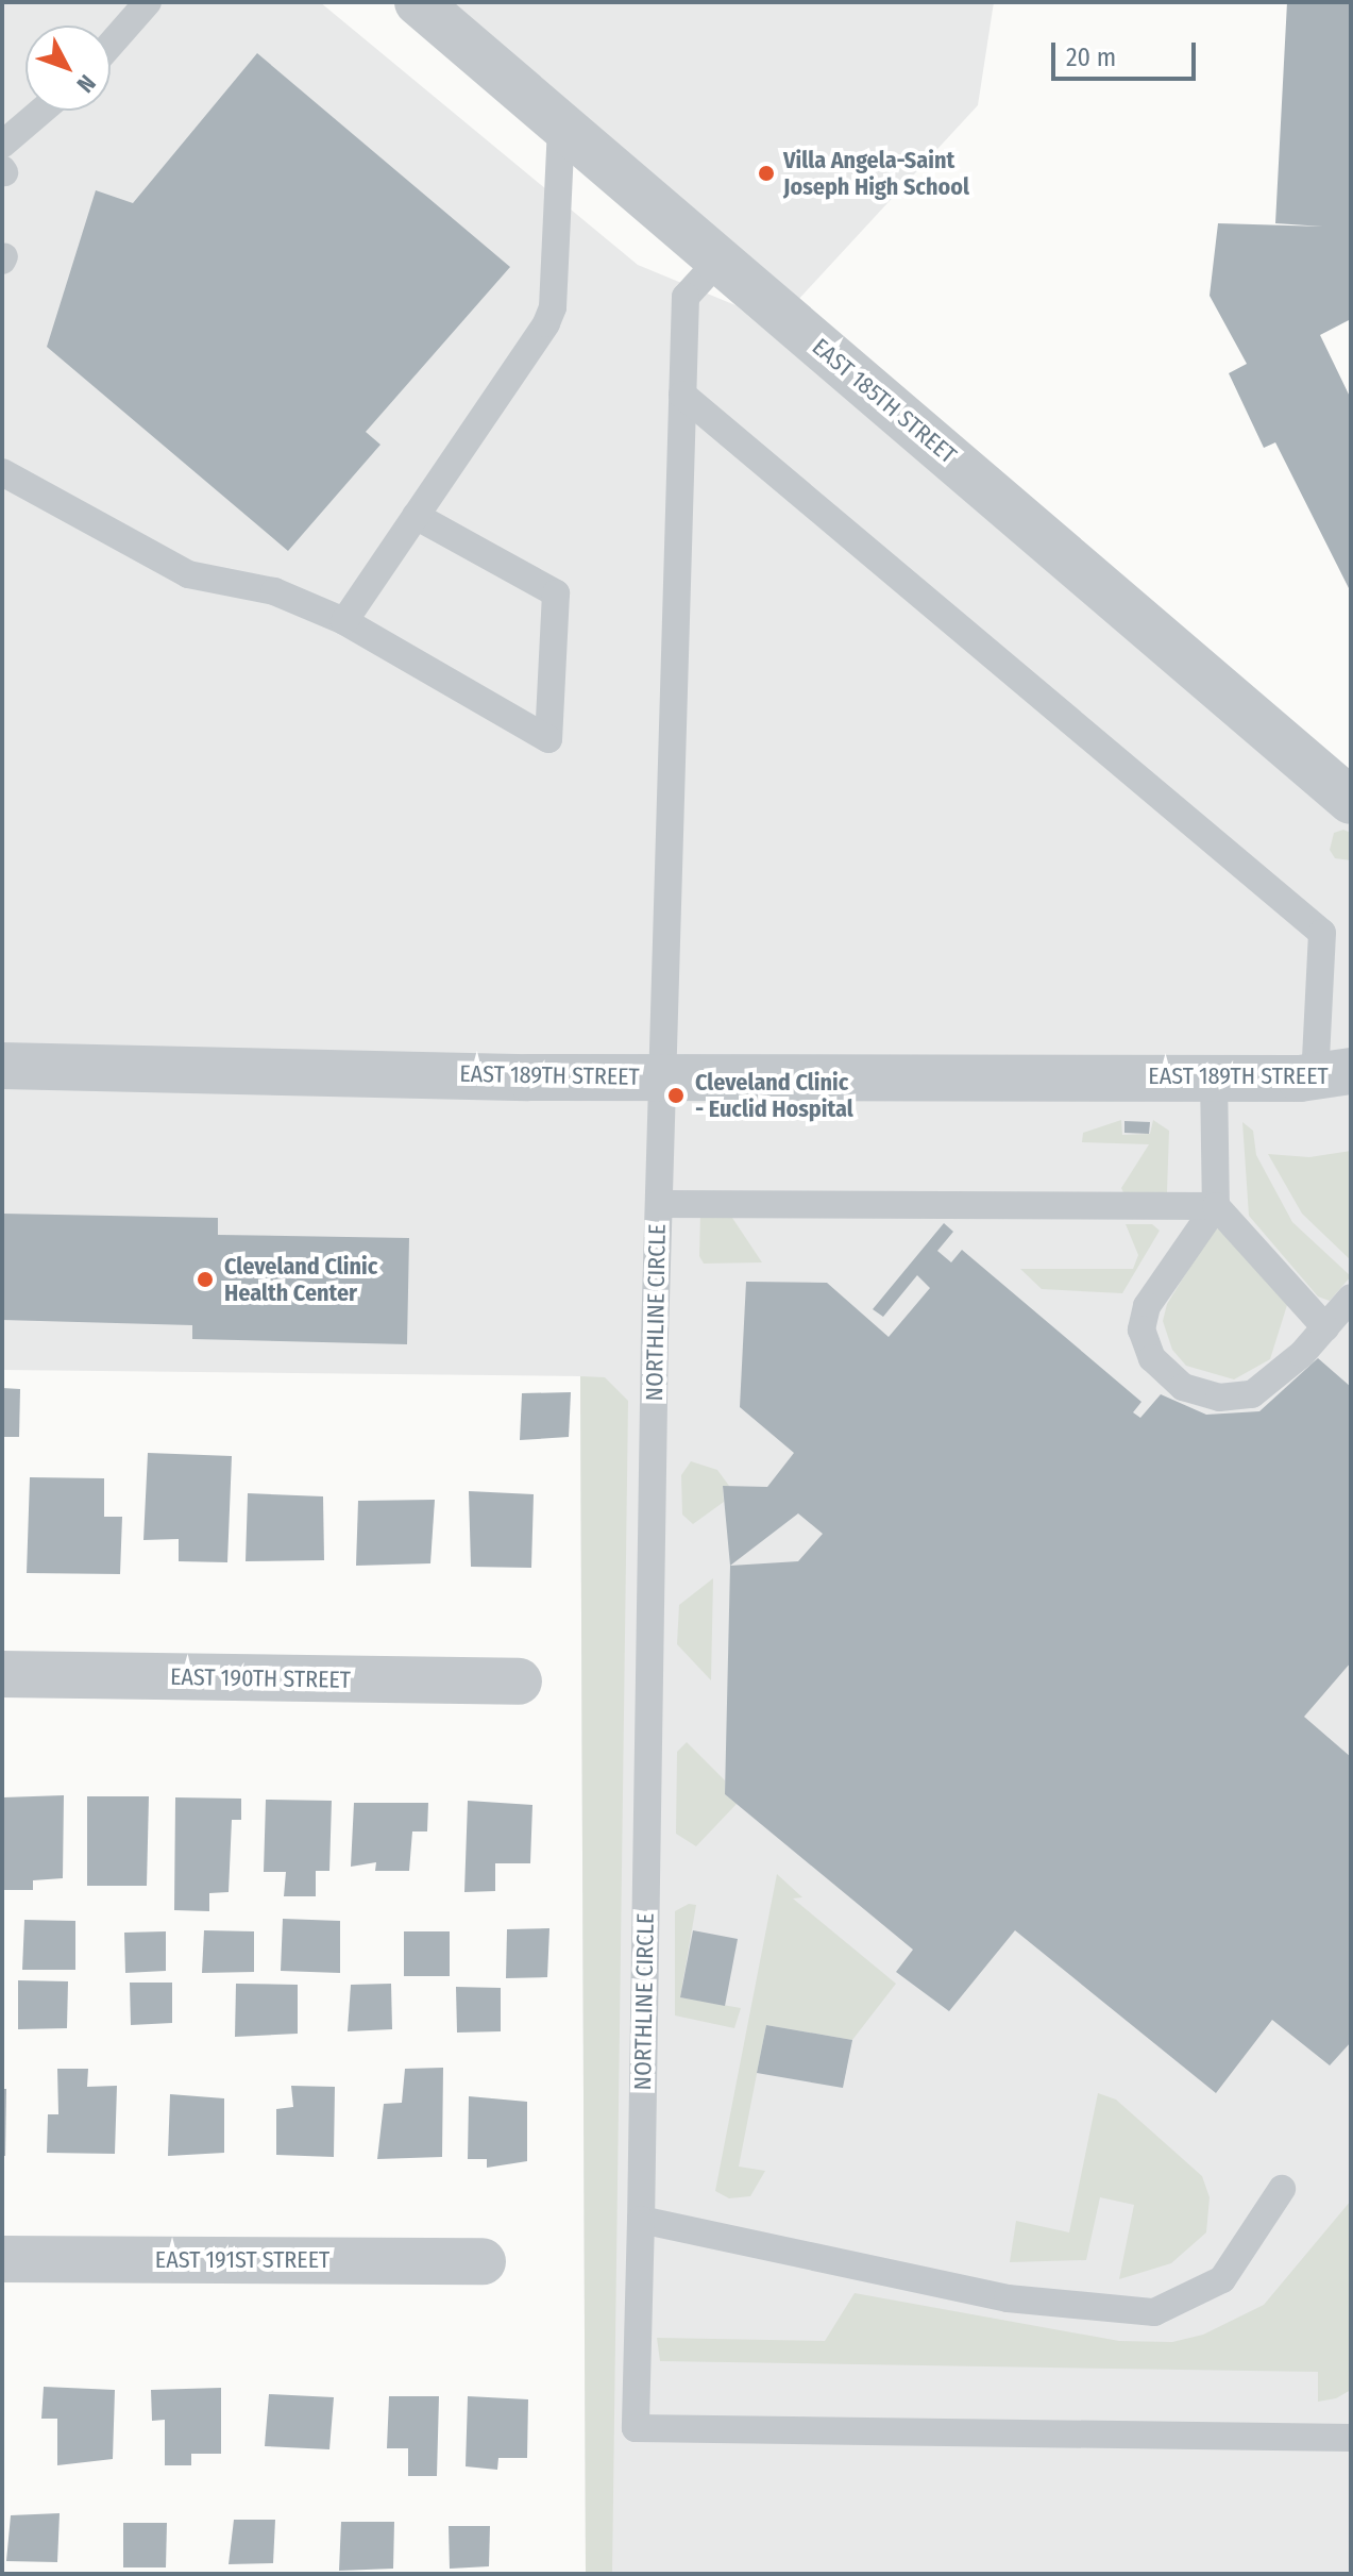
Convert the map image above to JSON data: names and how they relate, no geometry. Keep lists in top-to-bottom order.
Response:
{
  "streets": {
    "street": [
      "EAST 185TH STREET",
      "EAST 189TH STREET",
      "EAST 190TH STREET",
      "EAST 191ST STREET"
    ],
    "lane": ["NORTHLINE CIRCLE"]
  },
  "crossings": [
    ["EAST 185TH STREET", "NORTHLINE CIRCLE"],
    ["EAST 189TH STREET", "NORTHLINE CIRCLE"]
  ],
  "places": ["Villa Angela-Saint Joseph High School", "Cleveland Clinic - Euclid Hospital", "Cleveland Clinic Health Center"],
  "scale_bar": "20 m",
  "north": "bottom right"
}
